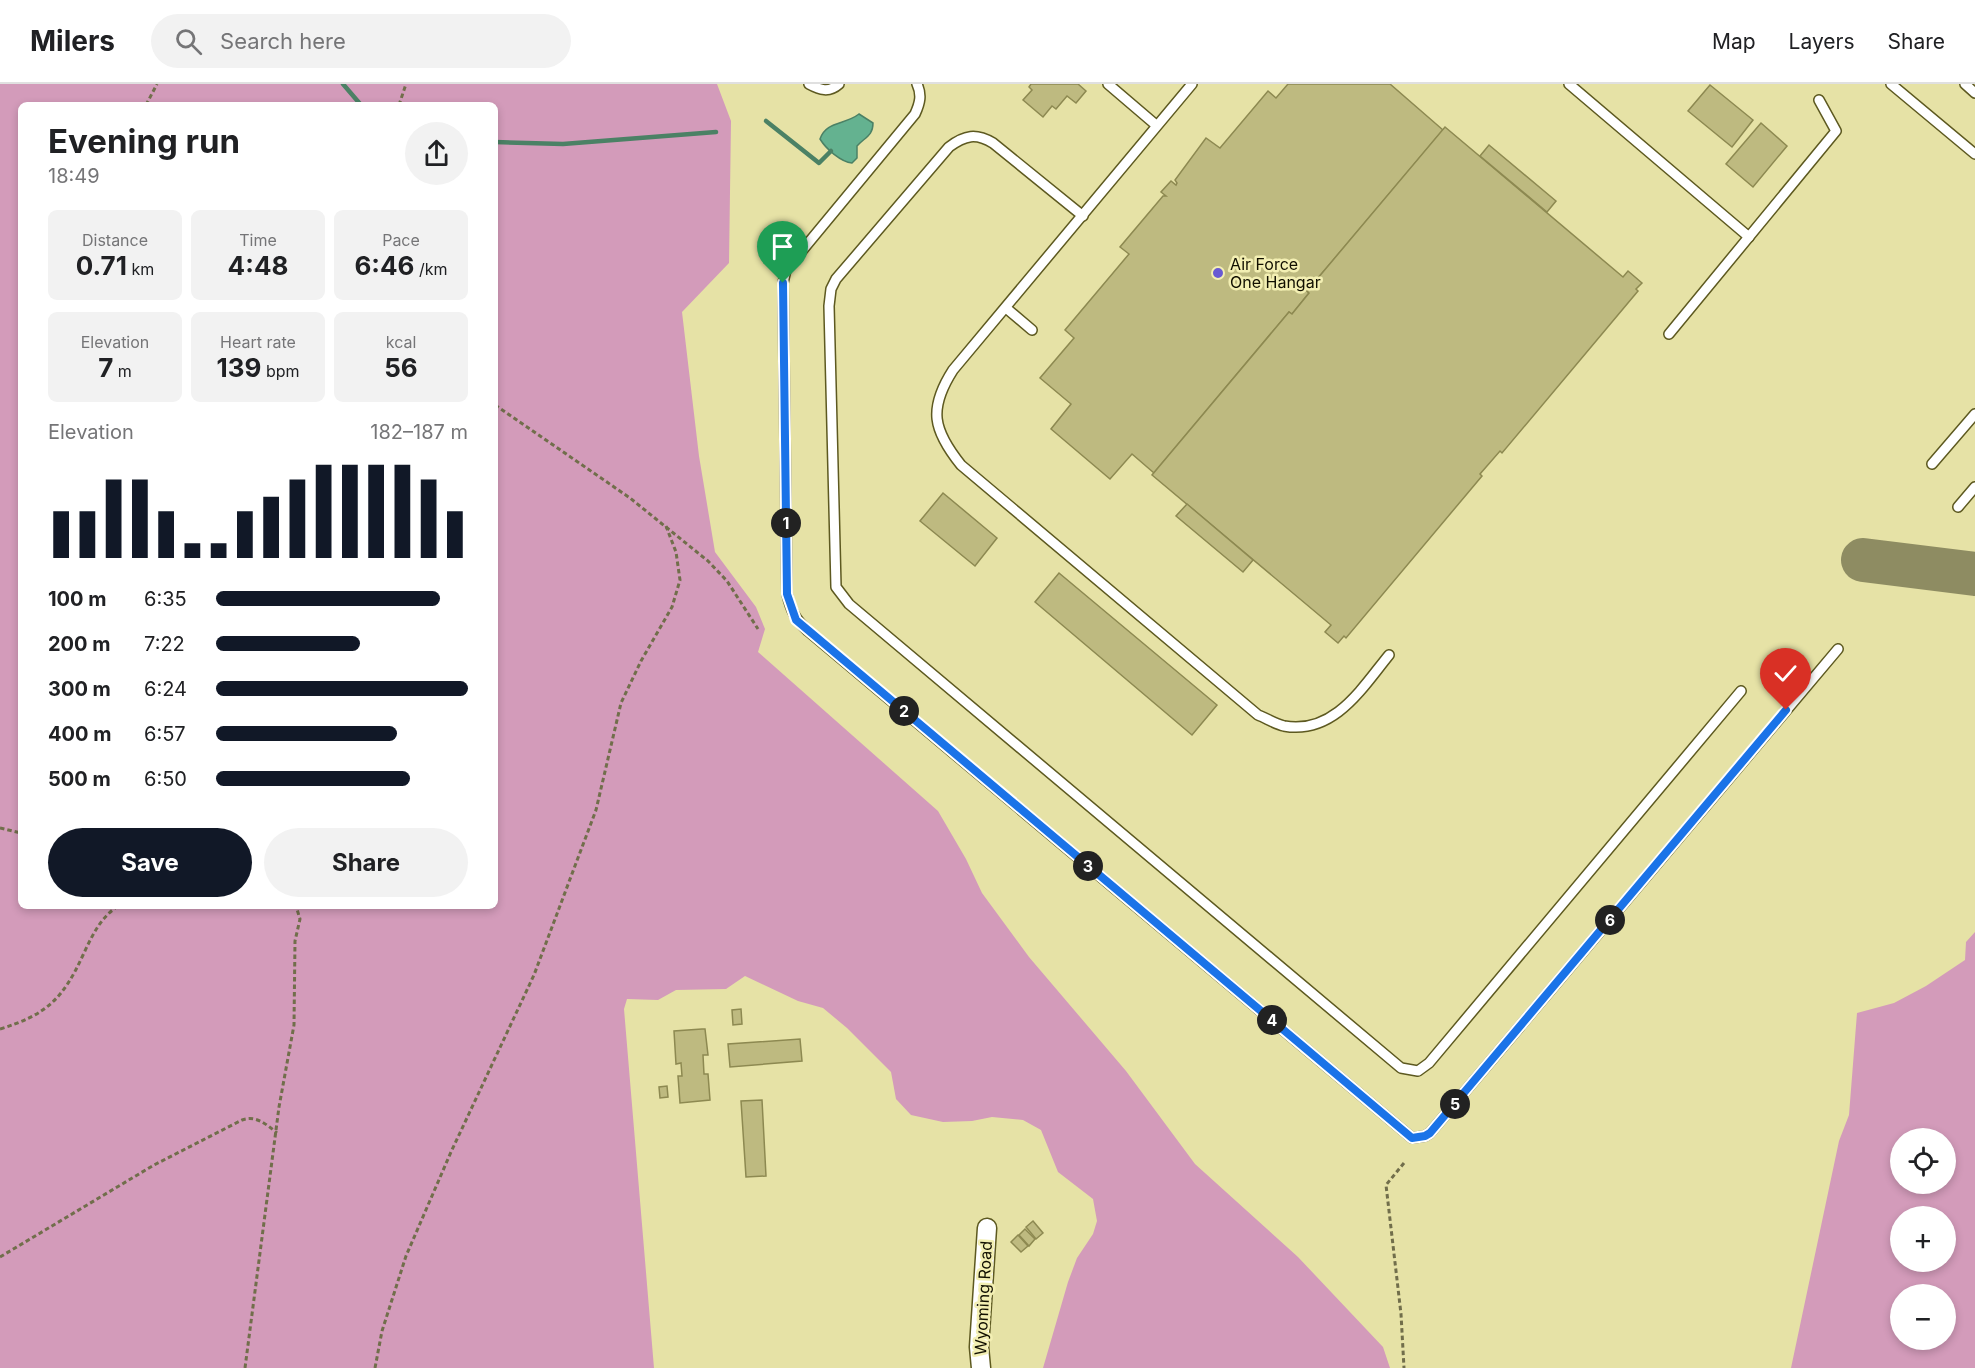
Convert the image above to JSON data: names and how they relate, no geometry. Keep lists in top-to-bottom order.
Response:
{
  "streets": {
    "street": ["Wyoming Road"]
  },
  "places": ["Air Force One Hangar"],
  "page": {
    "header": "Milers",
    "search": "Search here",
    "nav": ["Map", "Layers", "Share"],
    "heading": ["Evening run", "18:49"],
    "stats": [
      ["Distance", "0.71 km"],
      ["Time", "4:48"],
      ["Pace", "6:46 /km"],
      ["Elevation", "7 m"],
      ["Heart rate", "139 bpm"],
      ["kcal", "56"]
    ],
    "chart": ["Elevation", "182–187 m"],
    "pins": [
      "1",
      "2",
      "3",
      "6",
      "4",
      "5"
    ],
    "list": [
      {
        "name": "100 m",
        "note": "6:35"
      },
      {
        "name": "200 m",
        "note": "7:22"
      },
      {
        "name": "300 m",
        "note": "6:24"
      },
      {
        "name": "400 m",
        "note": "6:57"
      },
      {
        "name": "500 m",
        "note": "6:50"
      }
    ],
    "buttons": ["Save", "Share"],
    "map_buttons": ["+", "−"]
  }
}
